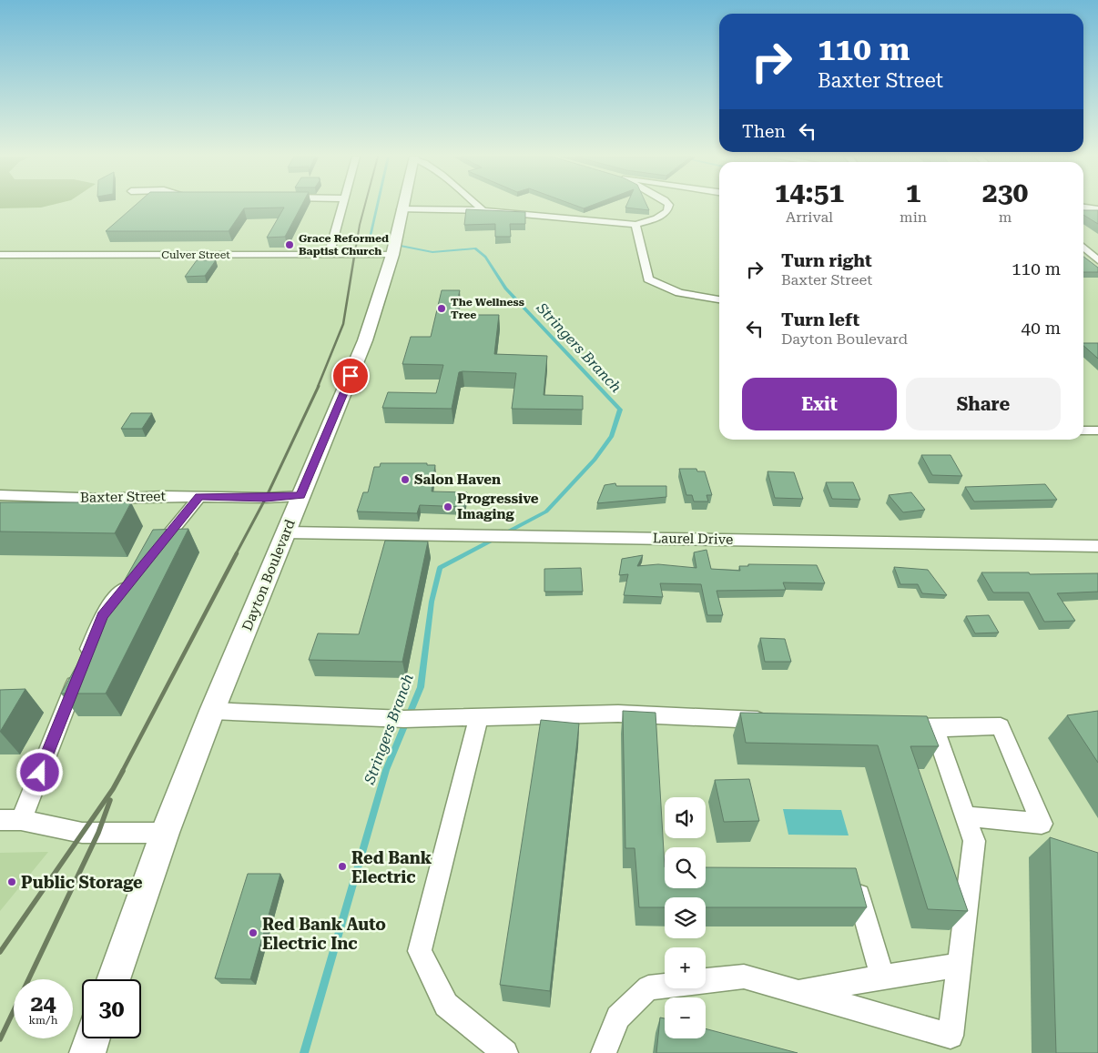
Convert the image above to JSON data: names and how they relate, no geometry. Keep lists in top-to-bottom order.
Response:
{
  "streets": {
    "main road": ["Dayton Boulevard"],
    "street": ["Culver Street", "Baxter Street", "Laurel Drive"]
  },
  "crossings": [
    ["Culver Street", "Dayton Boulevard"],
    ["Baxter Street", "Dayton Boulevard"],
    ["Laurel Drive", "Dayton Boulevard"]
  ],
  "water": ["Stringers Branch"],
  "places": [
    "Grace Reformed Baptist Church",
    "The Wellness Tree",
    "Salon Haven",
    "Progressive Imaging",
    "Red Bank Electric",
    "Public Storage",
    "Red Bank Auto Electric Inc"
  ],
  "page": {
    "turn": ["110 m", "Baxter Street"],
    "then": "Then",
    "eta": [
      "14:51",
      "Arrival",
      "1",
      "min",
      "230",
      "m"
    ],
    "list": [
      {
        "name": "Turn right",
        "note": "Baxter Street",
        "value": "110 m"
      },
      {
        "name": "Turn left",
        "note": "Dayton Boulevard",
        "value": "40 m"
      }
    ],
    "buttons": ["Exit", "Share"],
    "map_buttons": ["+", "−"],
    "speed": "24 km/h",
    "limit": "30"
  }
}
